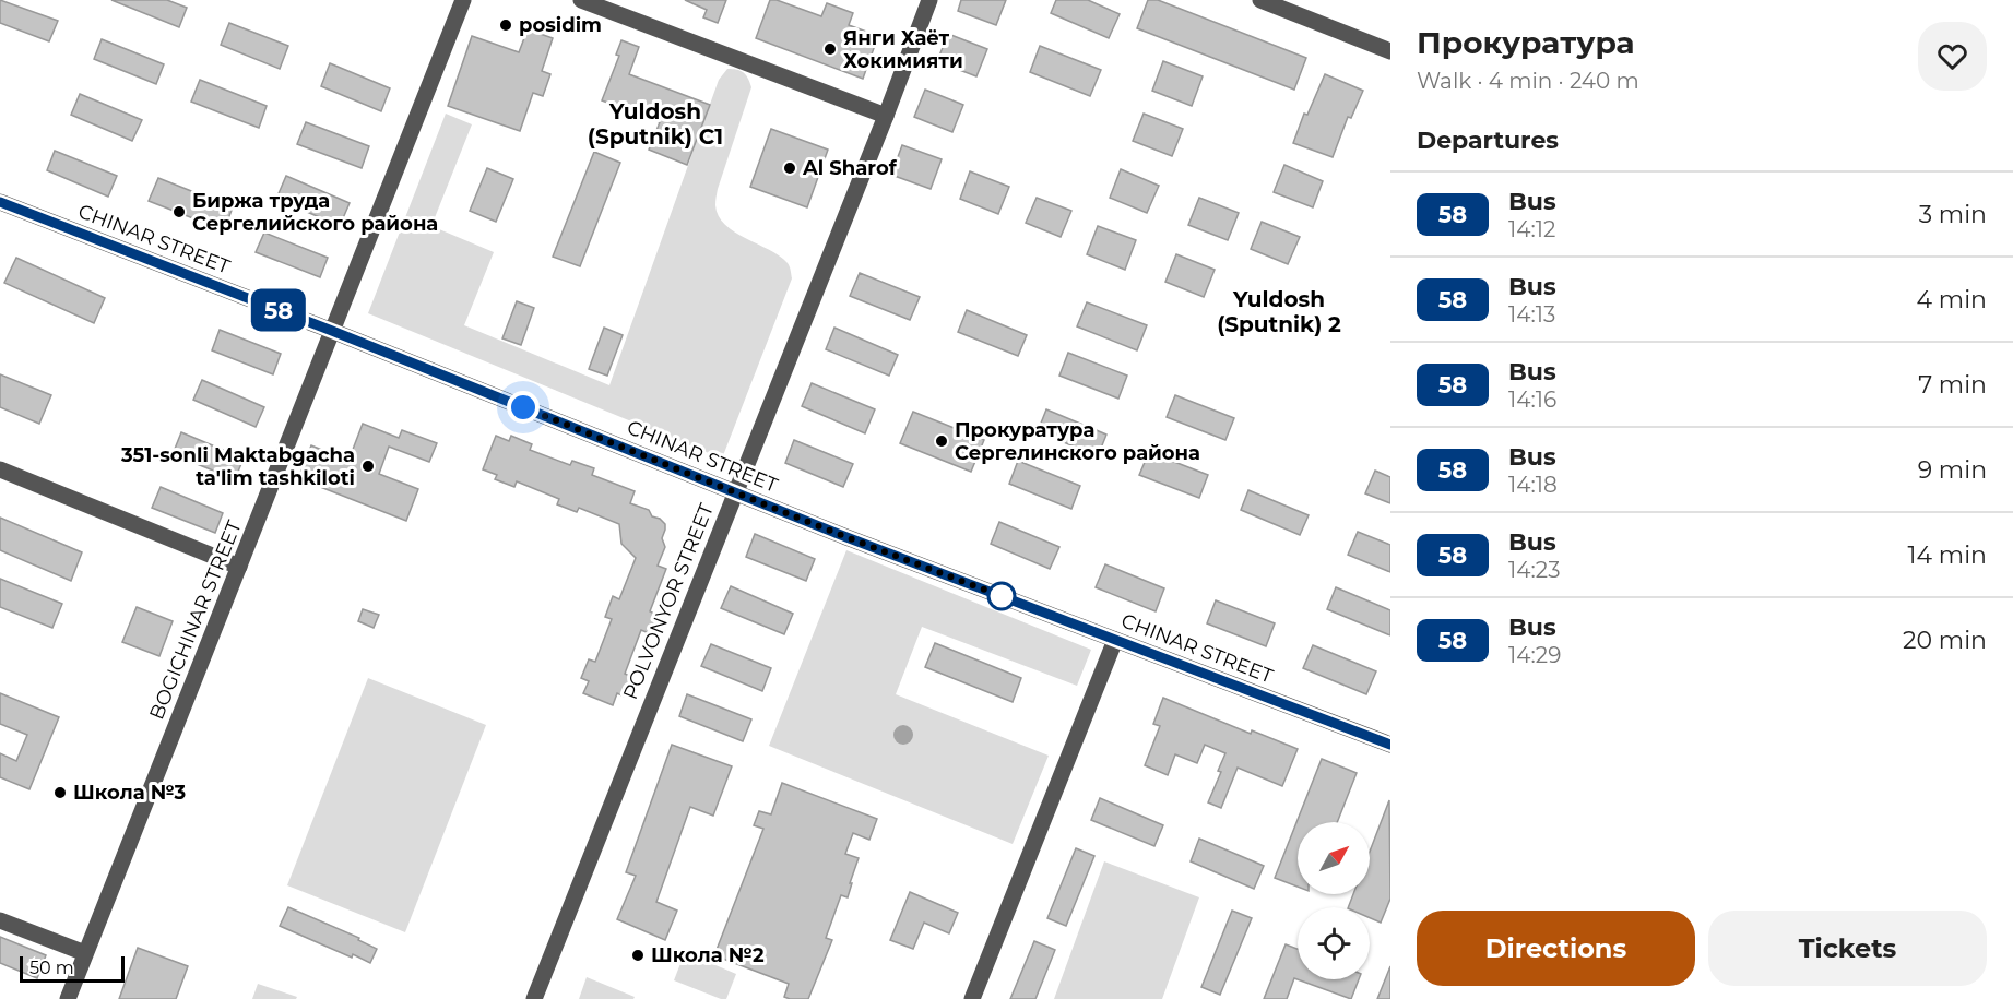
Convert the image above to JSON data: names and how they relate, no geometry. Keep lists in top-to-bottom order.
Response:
{
  "streets": {
    "street": ["CHINAR STREET", "POLVONYOR STREET", "BOGICHINAR STREET"]
  },
  "crossings": [
    ["CHINAR STREET", "POLVONYOR STREET"],
    ["CHINAR STREET", "BOGICHINAR STREET"]
  ],
  "districts": ["Yuldosh (Sputnik) C1", "Yuldosh (Sputnik) 2"],
  "places": [
    "posidim",
    "Янги Хаёт Хокимияти",
    "Al Sharof",
    "Биржа труда Сергелийского района",
    "Прокуратура Сергелинского района",
    "351-sonli Maktabgacha ta'lim tashkiloti",
    "Школа №3",
    "Школа №2"
  ],
  "lines": ["bus line 58"],
  "scale_bar": "50 m",
  "north": "top right",
  "page": {
    "on_map": "58",
    "heading": [
      ["Прокуратура", "Walk · 4 min · 240 m"],
      "Departures"
    ],
    "list": [
      {
        "mark": "58",
        "name": "Bus",
        "note": "14:12",
        "value": "3 min"
      },
      {
        "mark": "58",
        "name": "Bus",
        "note": "14:13",
        "value": "4 min"
      },
      {
        "mark": "58",
        "name": "Bus",
        "note": "14:16",
        "value": "7 min"
      },
      {
        "mark": "58",
        "name": "Bus",
        "note": "14:18",
        "value": "9 min"
      },
      {
        "mark": "58",
        "name": "Bus",
        "note": "14:23",
        "value": "14 min"
      },
      {
        "mark": "58",
        "name": "Bus",
        "note": "14:29",
        "value": "20 min"
      }
    ],
    "buttons": ["Directions", "Tickets"],
    "scale": "50 m"
  }
}
